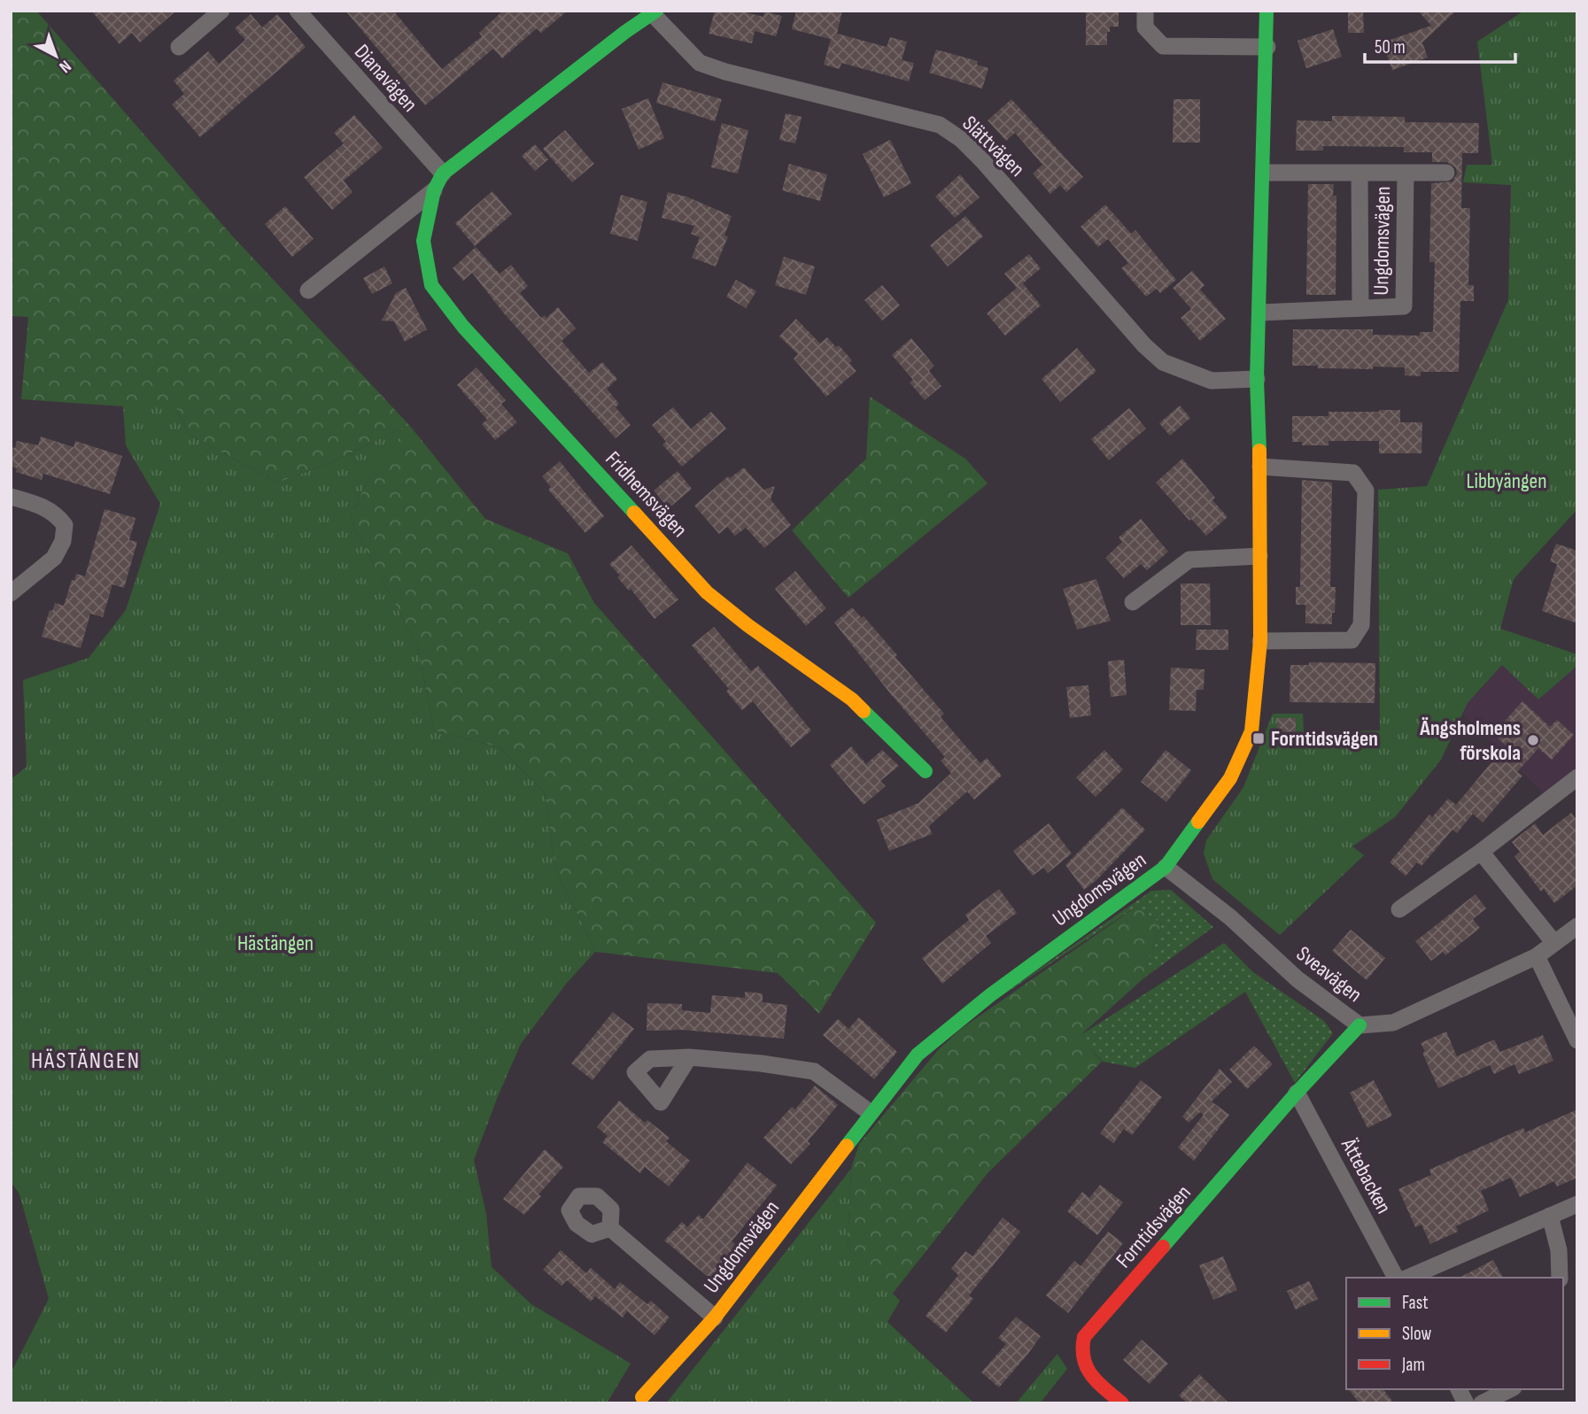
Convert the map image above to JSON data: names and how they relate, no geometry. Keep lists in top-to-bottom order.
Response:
{
  "streets": {
    "street": [
      "Dianavägen",
      "Slättvägen",
      "Ungdomsvägen",
      "Fridhemsvägen",
      "Sveavägen",
      "Ättebacken",
      "Forntidsvägen"
    ]
  },
  "crossings": [
    ["Dianavägen", "Fridhemsvägen"],
    ["Slättvägen", "Ungdomsvägen"],
    ["Slättvägen", "Fridhemsvägen"],
    ["Ungdomsvägen", "Sveavägen"],
    ["Sveavägen", "Forntidsvägen"],
    ["Ättebacken", "Forntidsvägen"]
  ],
  "districts": ["HÄSTÄNGEN"],
  "parks": ["Libbyängen", "Hästängen"],
  "places": {
    "transit": ["Forntidsvägen"],
    "other": ["Ängsholmens förskola"]
  },
  "legend": ["Fast", "Slow", "Jam"],
  "scale_bar": "50 m",
  "north": "bottom right"
}
